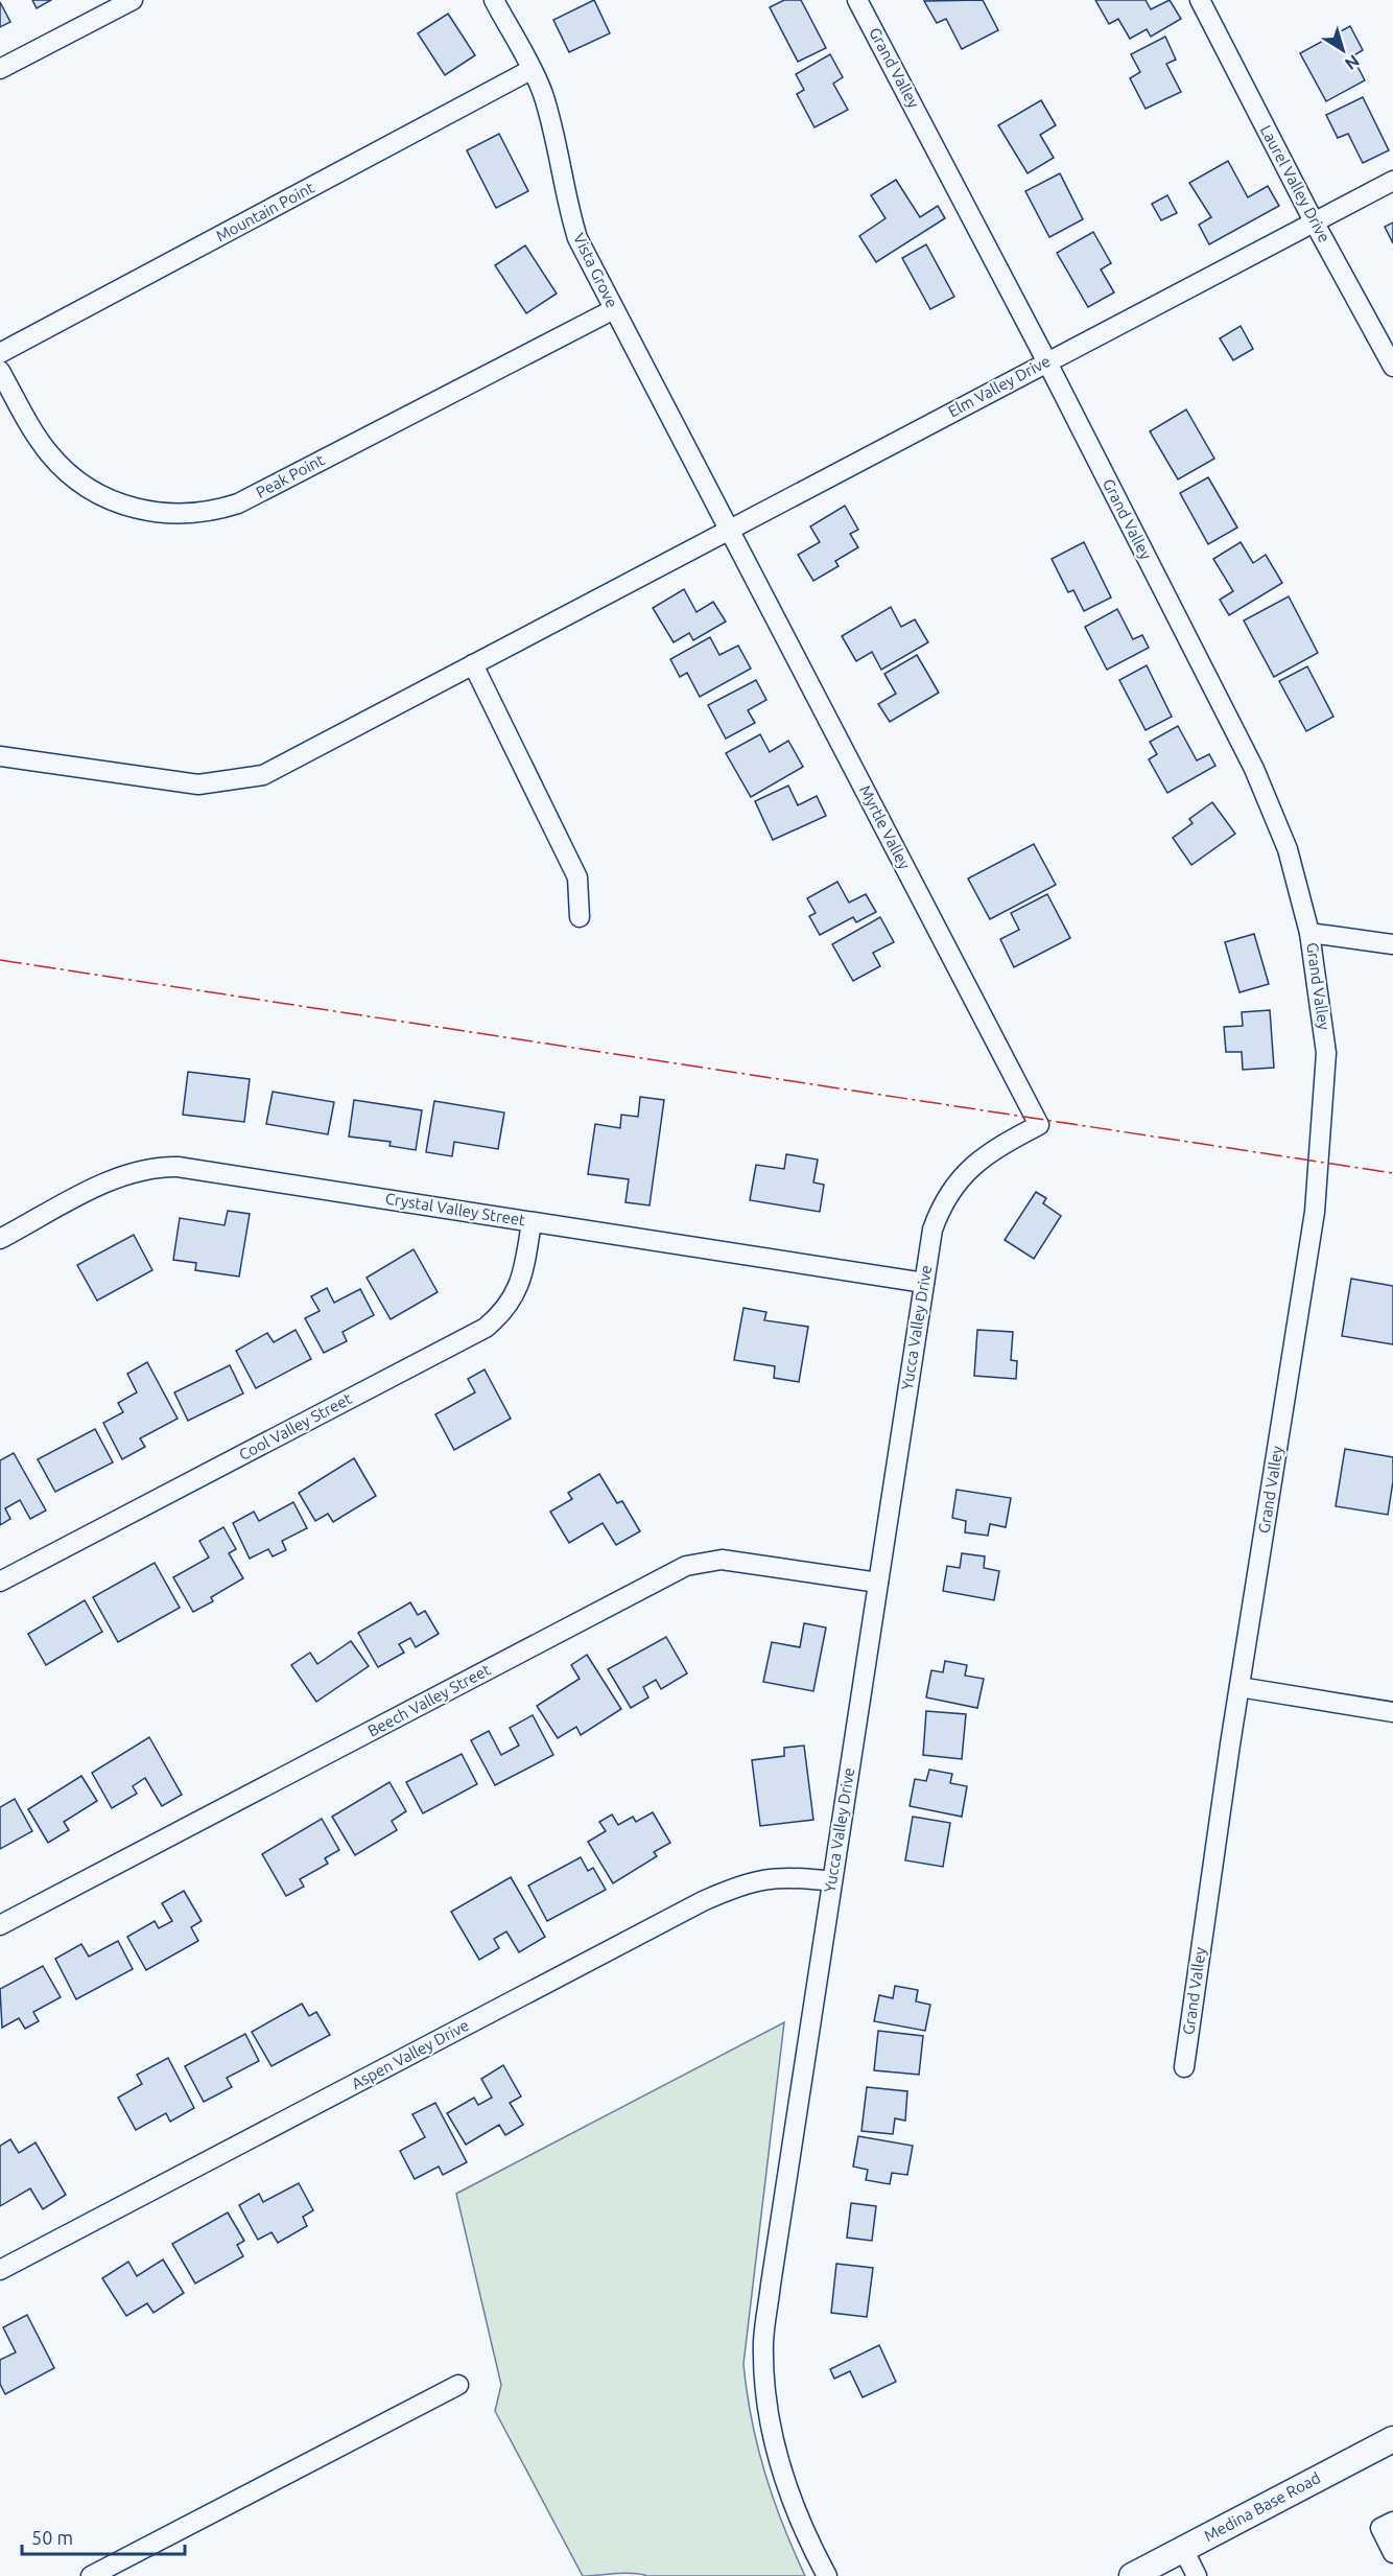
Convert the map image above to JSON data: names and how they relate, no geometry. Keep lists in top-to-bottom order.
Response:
{
  "streets": {
    "street": [
      "Grand Valley",
      "Laurel Valley Drive",
      "Mountain Point",
      "Vista Grove",
      "Elm Valley Drive",
      "Peak Point",
      "Myrtle Valley",
      "Crystal Valley Street",
      "Yucca Valley Drive",
      "Cool Valley Street",
      "Beech Valley Street",
      "Aspen Valley Drive",
      "Medina Base Road"
    ]
  },
  "crossings": [
    ["Grand Valley", "Elm Valley Drive"],
    ["Laurel Valley Drive", "Elm Valley Drive"],
    ["Mountain Point", "Vista Grove"],
    ["Vista Grove", "Elm Valley Drive"],
    ["Vista Grove", "Peak Point"],
    ["Vista Grove", "Myrtle Valley"],
    ["Elm Valley Drive", "Myrtle Valley"],
    ["Myrtle Valley", "Yucca Valley Drive"],
    ["Crystal Valley Street", "Yucca Valley Drive"],
    ["Crystal Valley Street", "Cool Valley Street"],
    ["Yucca Valley Drive", "Beech Valley Street"],
    ["Yucca Valley Drive", "Aspen Valley Drive"]
  ],
  "scale_bar": "50 m",
  "north": "bottom right"
}
